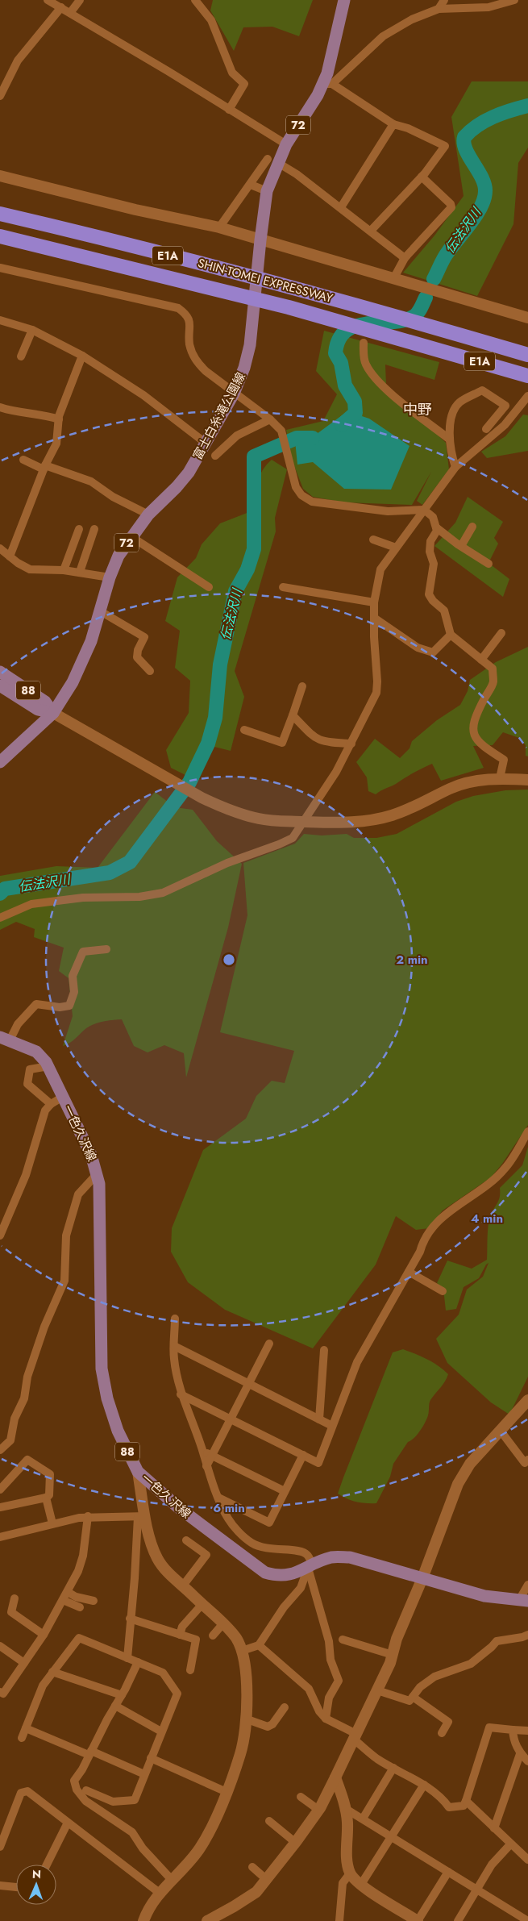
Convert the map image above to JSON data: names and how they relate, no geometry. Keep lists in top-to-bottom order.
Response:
{
  "streets": {
    "highway": ["E1A", "SHIN-TOMEI EXPRESSWAY"],
    "main road": [
      "72",
      "富士白糸滝公園線",
      "88",
      "一色久沢線"
    ]
  },
  "crossings": [
    ["富士白糸滝公園線", "88"]
  ],
  "districts": ["中野"],
  "water": ["伝法沢川"],
  "north": "top",
  "rings": ["2 min", "4 min", "6 min"]
}
